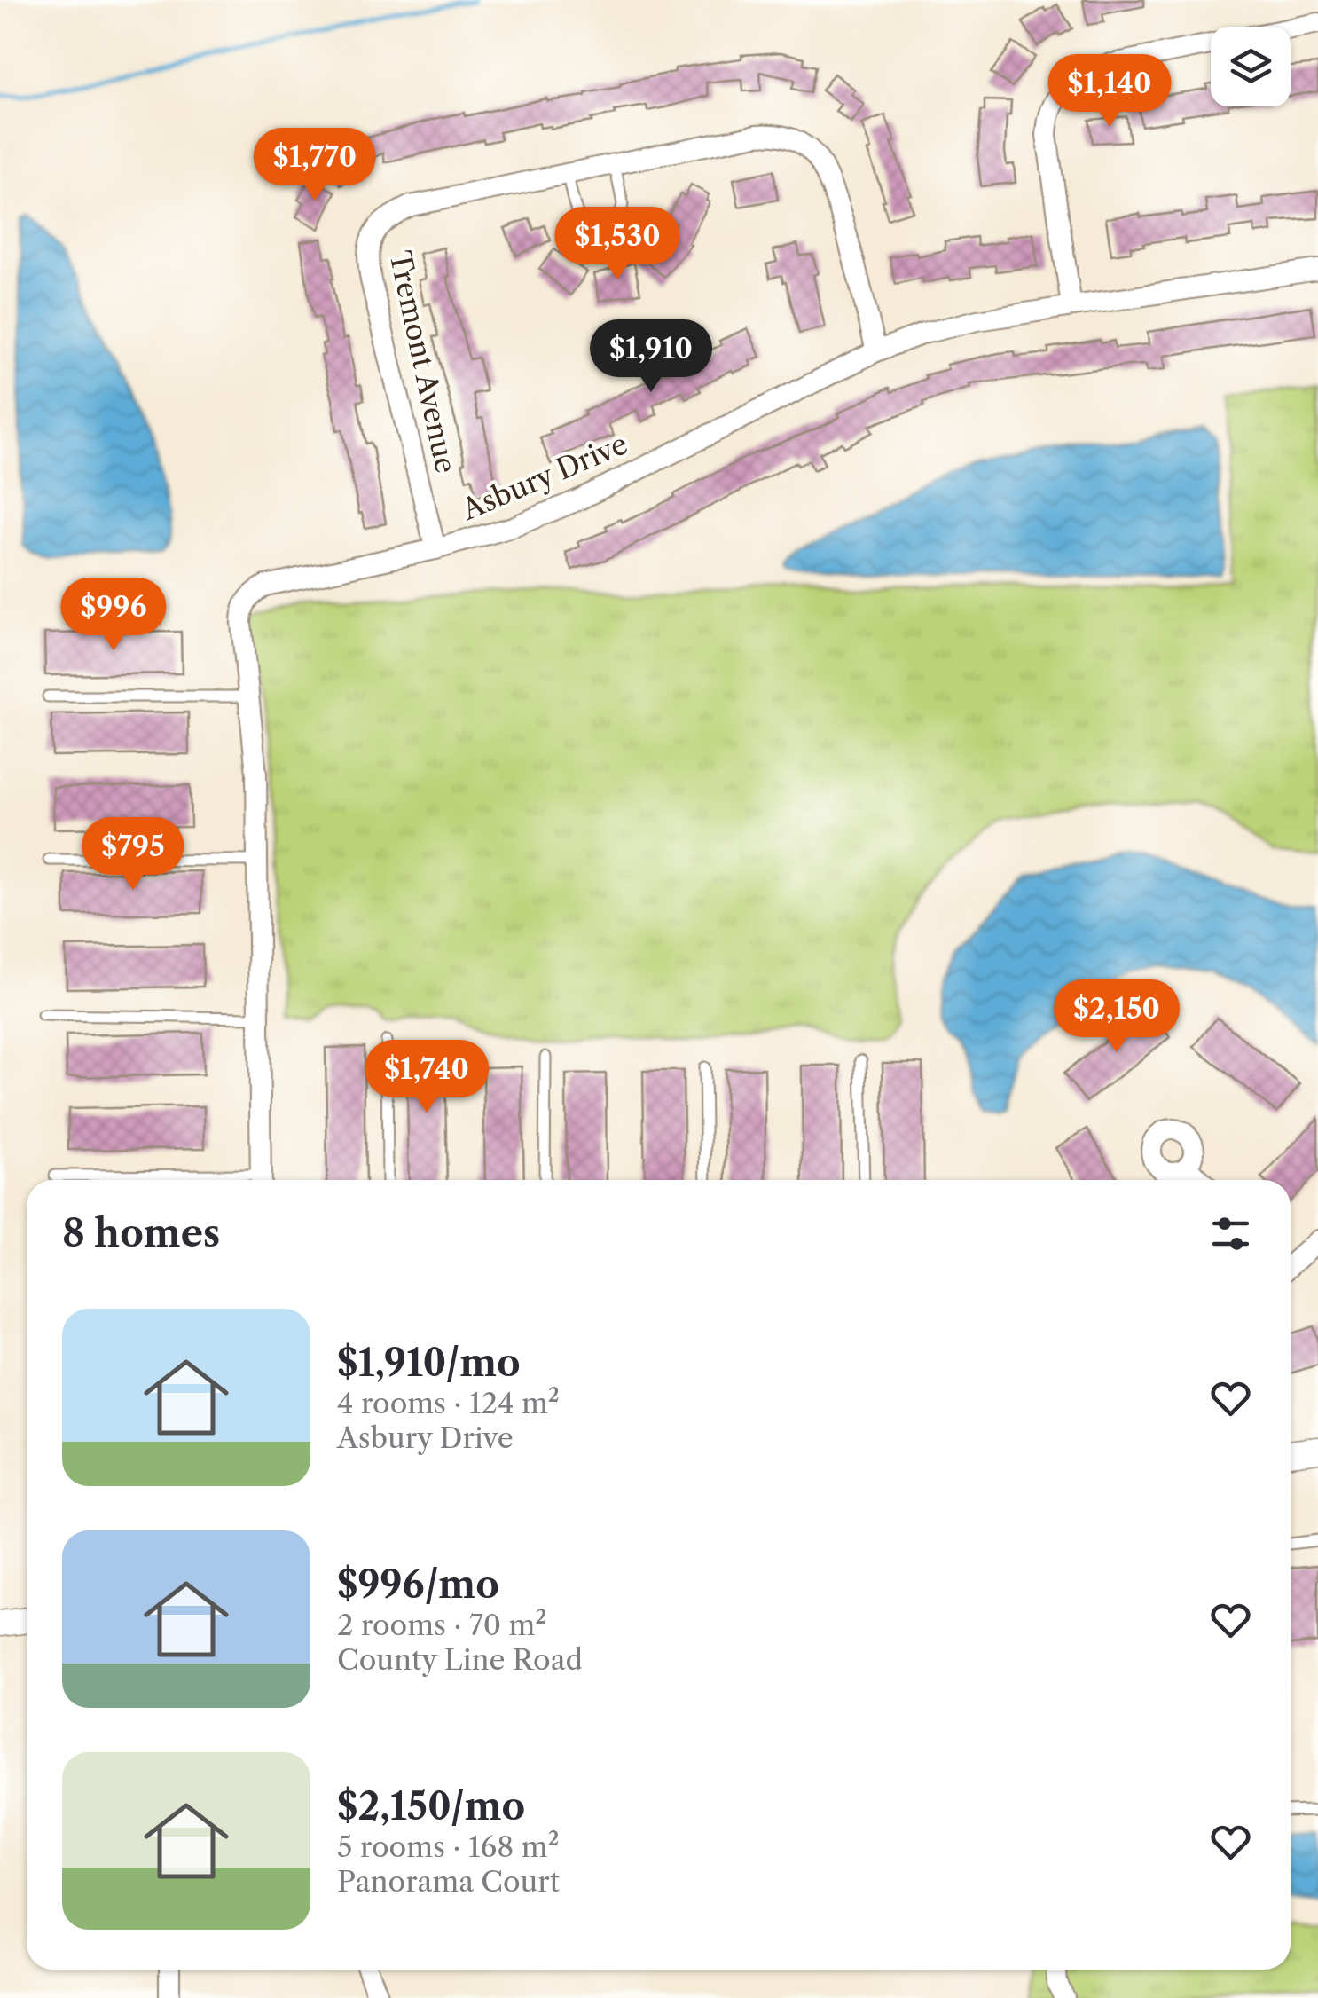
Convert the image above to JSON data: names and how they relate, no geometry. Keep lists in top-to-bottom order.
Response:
{
  "streets": {
    "street": ["Tremont Avenue", "Asbury Drive"]
  },
  "crossings": [
    ["Tremont Avenue", "Asbury Drive"]
  ],
  "page": {
    "price": [
      "$1,140",
      "$1,770",
      "$1,530",
      "$1,910",
      "$996",
      "$795",
      "$2,150",
      "$1,740"
    ],
    "heading": "8 homes",
    "list": [
      {
        "name": "$1,910/mo",
        "note": "4 rooms · 124 m² · Asbury Drive"
      },
      {
        "name": "$996/mo",
        "note": "2 rooms · 70 m² · County Line Road"
      },
      {
        "name": "$2,150/mo",
        "note": "5 rooms · 168 m² · Panorama Court"
      }
    ]
  }
}
